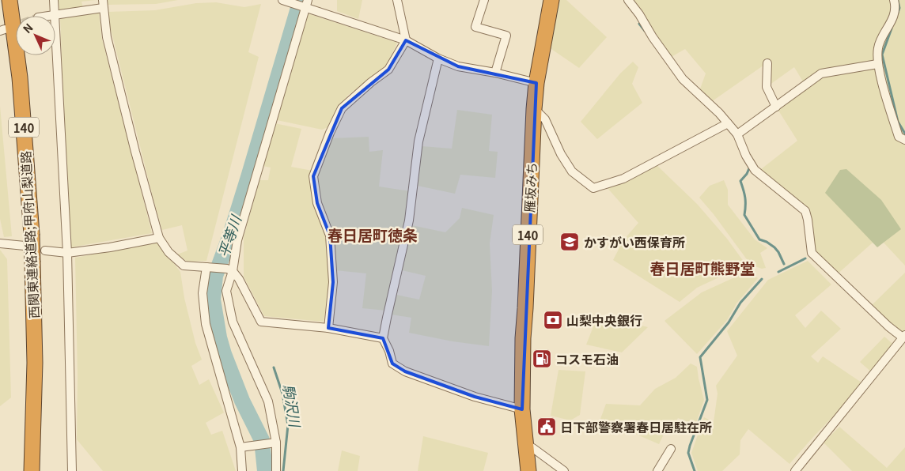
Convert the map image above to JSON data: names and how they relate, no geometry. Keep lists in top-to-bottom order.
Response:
{
  "streets": {
    "highway": ["140", "雁坂みち", "西関東連絡道路;甲府山梨道路"]
  },
  "districts": ["春日居町徳条", "春日居町熊野堂"],
  "water": ["平等川", "駒沢川"],
  "places": {
    "school or university": ["かすがい西保育所"],
    "bank": ["山梨中央銀行"],
    "fuel station": ["コスモ石油"],
    "public building": ["日下部警察署春日居駐在所"]
  },
  "north": "top left"
}
